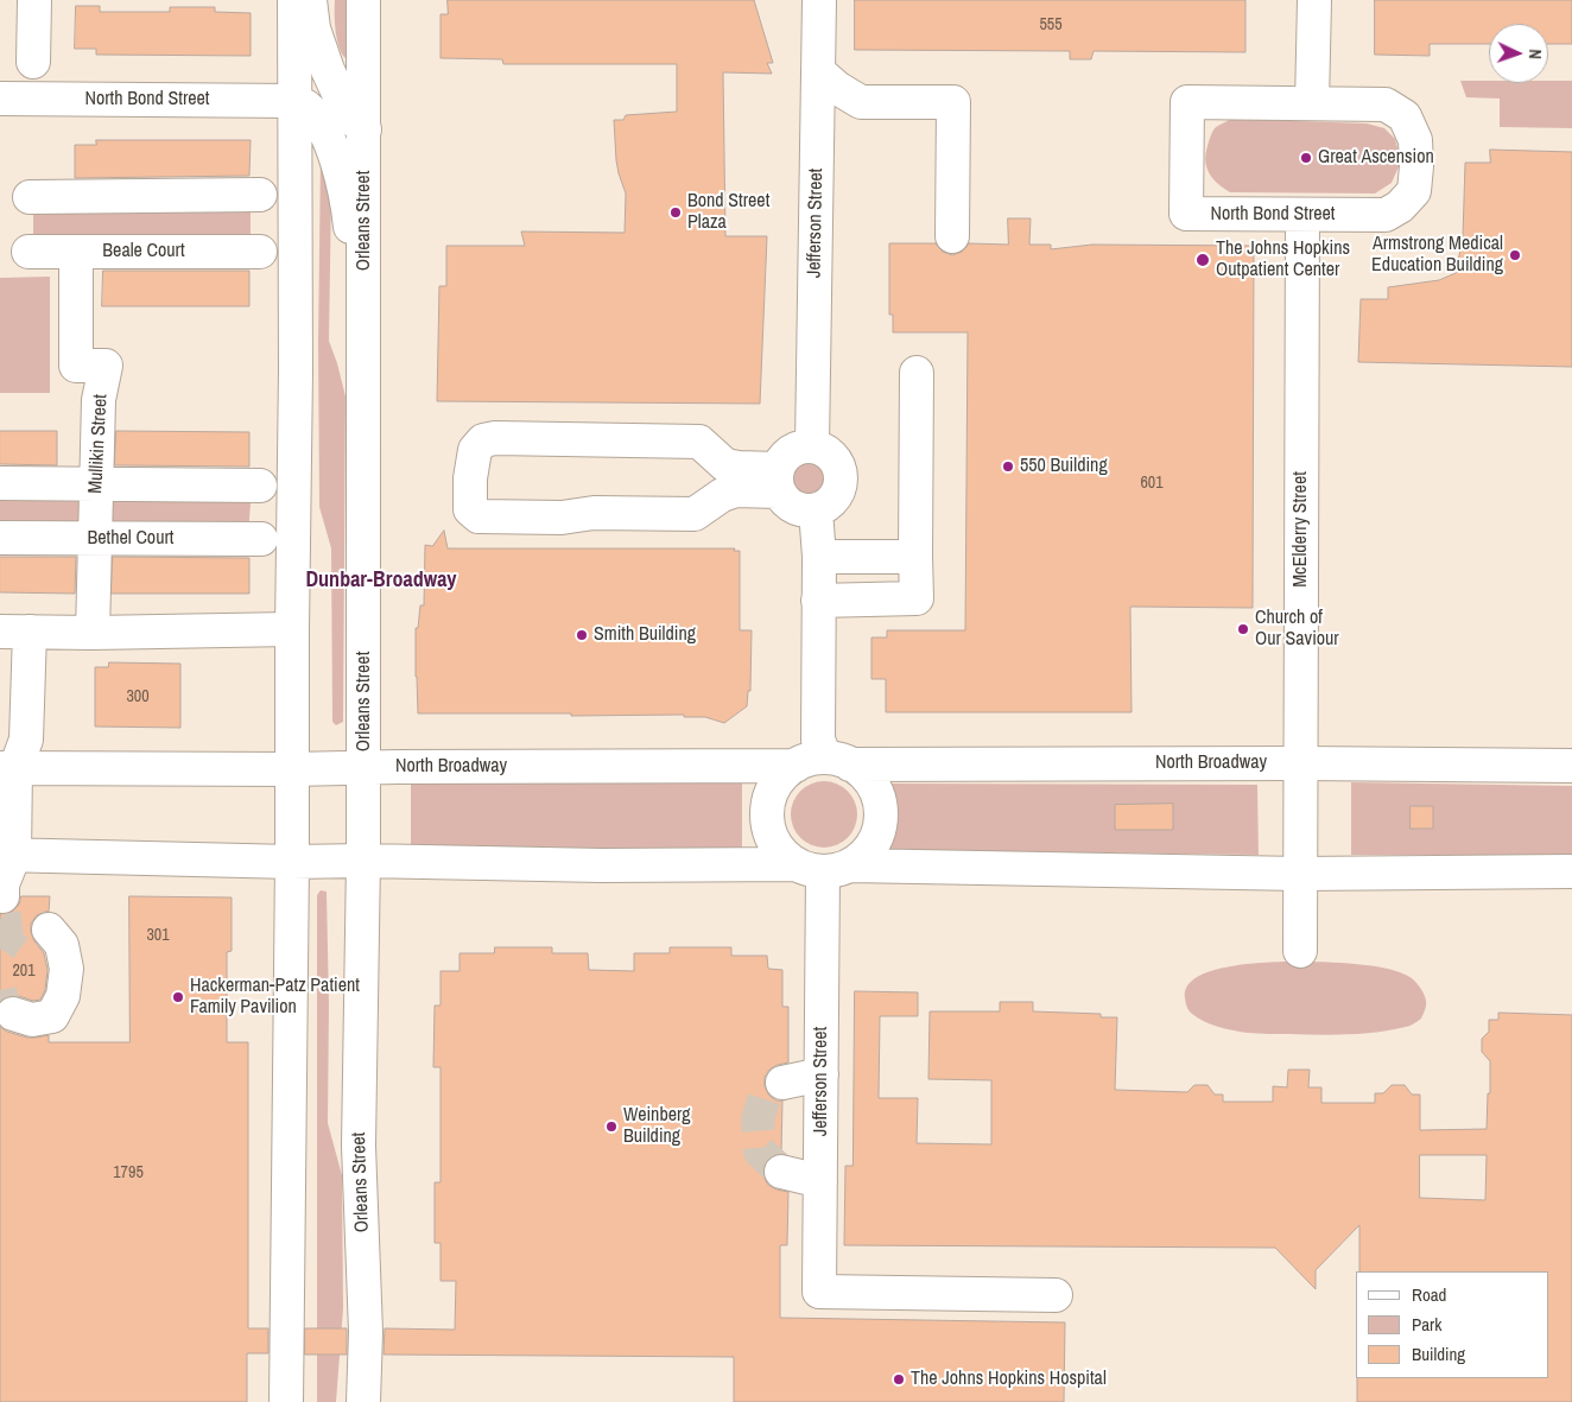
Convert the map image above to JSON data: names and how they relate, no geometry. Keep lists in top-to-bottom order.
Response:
{
  "streets": {
    "main road": [
      "North Bond Street",
      "Orleans Street",
      "Jefferson Street",
      "Beale Court",
      "Mullikin Street",
      "McElderry Street",
      "Bethel Court",
      "North Broadway"
    ]
  },
  "crossings": [
    ["North Bond Street", "McElderry Street"],
    ["Orleans Street", "North Broadway"],
    ["Jefferson Street", "North Broadway"],
    ["Beale Court", "Mullikin Street"],
    ["Mullikin Street", "Bethel Court"],
    ["McElderry Street", "North Broadway"]
  ],
  "districts": ["Dunbar-Broadway"],
  "places": [
    "Great Ascension",
    "Bond Street Plaza",
    "Armstrong Medical Education Building",
    "The Johns Hopkins Outpatient Center",
    "550 Building",
    "Church of Our Saviour",
    "Smith Building",
    "Hackerman-Patz Patient Family Pavilion",
    "Weinberg Building",
    "The Johns Hopkins Hospital"
  ],
  "house_numbers": [
    "555",
    "601",
    "300",
    "301",
    "201",
    "1795"
  ],
  "legend": ["Road", "Park", "Building"],
  "north": "right"
}
